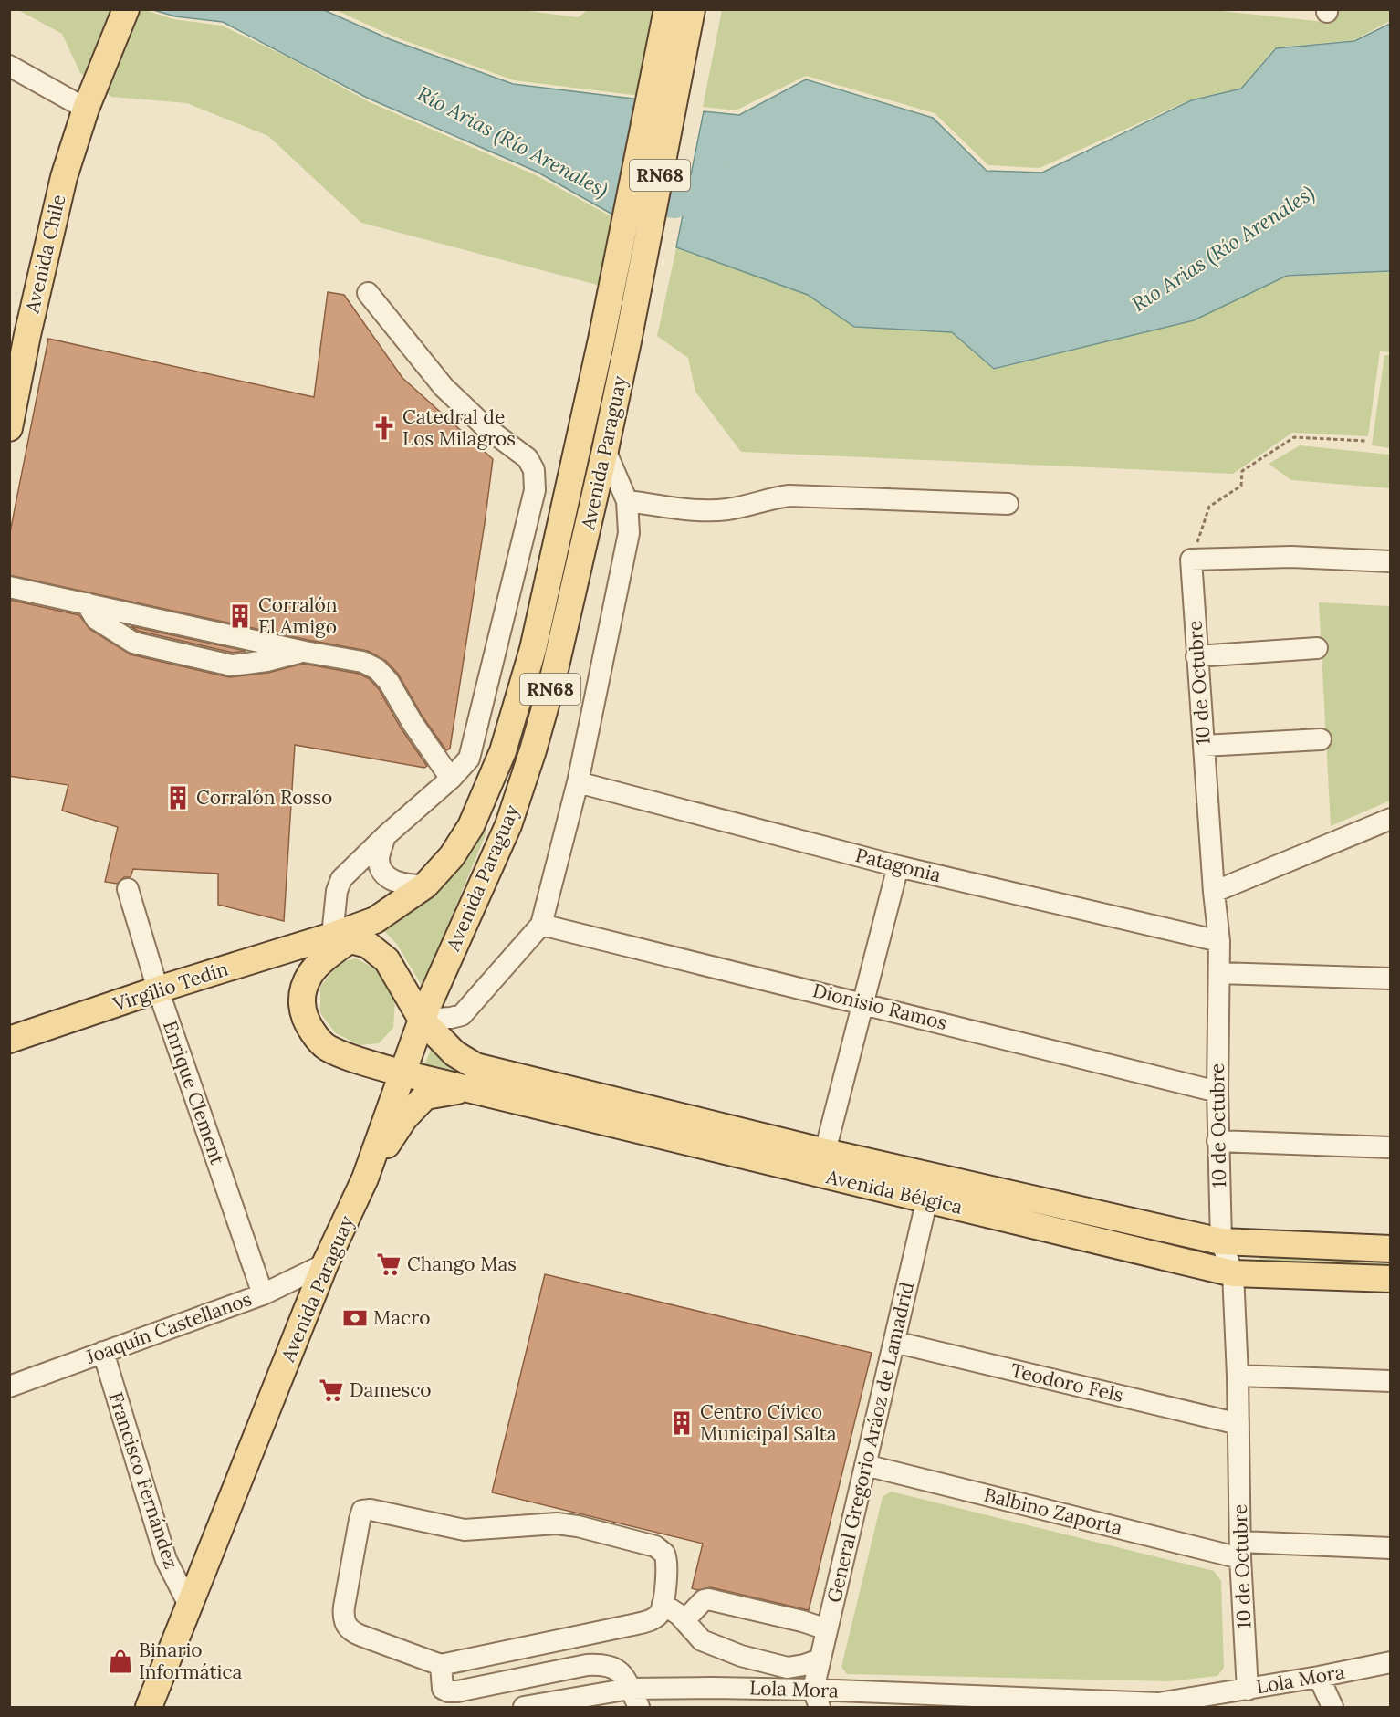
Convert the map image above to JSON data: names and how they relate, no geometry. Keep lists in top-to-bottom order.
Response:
{
  "streets": {
    "main road": [
      "RN68",
      "Avenida Chile",
      "Avenida Paraguay",
      "Virgilio Tedín",
      "Avenida Bélgica"
    ],
    "street": [
      "10 de Octubre",
      "Patagonia",
      "Dionisio Ramos",
      "Enrique Clement",
      "Joaquín Castellanos",
      "Teodoro Fels",
      "General Gregorio Aráoz de Lamadrid",
      "Francisco Fernández",
      "Balbino Zaporta",
      "Lola Mora"
    ]
  },
  "crossings": [
    ["Avenida Paraguay", "Virgilio Tedín"],
    ["Avenida Paraguay", "Avenida Bélgica"],
    ["Avenida Paraguay", "Joaquín Castellanos"],
    ["Avenida Paraguay", "Francisco Fernández"],
    ["10 de Octubre", "Patagonia"],
    ["10 de Octubre", "Dionisio Ramos"],
    ["10 de Octubre", "Avenida Bélgica"],
    ["10 de Octubre", "Teodoro Fels"],
    ["10 de Octubre", "Balbino Zaporta"],
    ["10 de Octubre", "Lola Mora"],
    ["Virgilio Tedín", "Enrique Clement"],
    ["Virgilio Tedín", "Avenida Bélgica"],
    ["Enrique Clement", "Joaquín Castellanos"],
    ["Avenida Bélgica", "General Gregorio Aráoz de Lamadrid"],
    ["Joaquín Castellanos", "Francisco Fernández"],
    ["Teodoro Fels", "General Gregorio Aráoz de Lamadrid"],
    ["General Gregorio Aráoz de Lamadrid", "Balbino Zaporta"],
    ["General Gregorio Aráoz de Lamadrid", "Lola Mora"]
  ],
  "water": ["Río Arias (Río Arenales)"],
  "places": {
    "church": ["Catedral de Los Milagros"],
    "building": ["Corralón El Amigo", "Corralón Rosso", "Centro Cívico Municipal Salta"],
    "supermarket": ["Chango Mas", "Damesco"],
    "bank": ["Macro"],
    "shop": ["Binario Informática"]
  }
}
